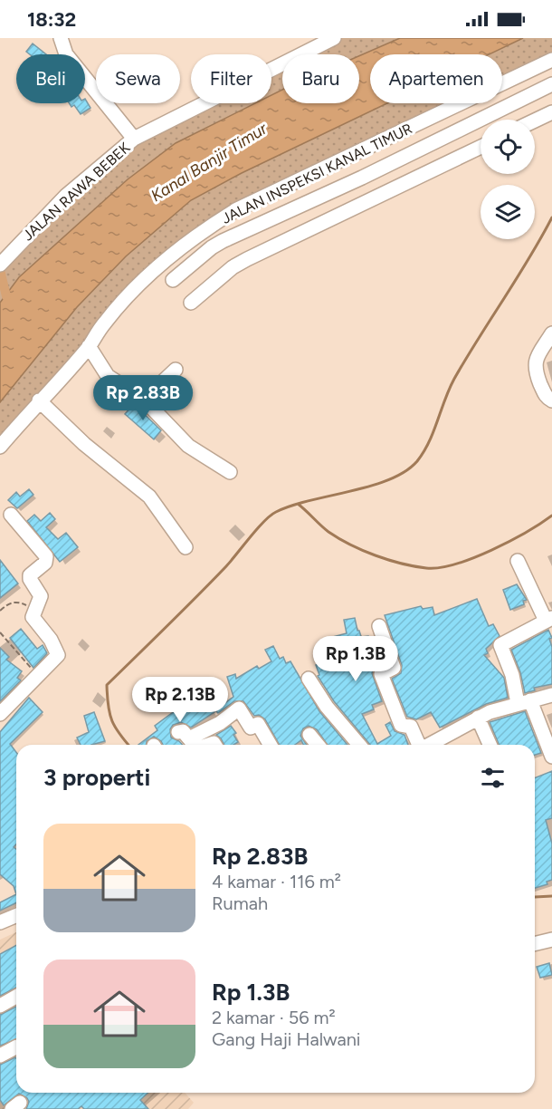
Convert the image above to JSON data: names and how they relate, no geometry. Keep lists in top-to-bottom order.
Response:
{
  "streets": {
    "street": ["JALAN INSPEKSI KANAL TIMUR", "JALAN RAWA BEBEK"]
  },
  "water": ["Kanal Banjir Timur"],
  "page": {
    "status": "18:32",
    "chip": [
      "Beli",
      "Sewa",
      "Filter",
      "Baru",
      "Apartemen"
    ],
    "price": ["Rp 2.83B", "Rp 1.3B", "Rp 2.13B"],
    "heading": "3 properti",
    "list": [
      {
        "name": "Rp 2.83B",
        "note": "4 kamar · 116 m² · Rumah"
      },
      {
        "name": "Rp 1.3B",
        "note": "2 kamar · 56 m² · Gang Haji Halwani"
      }
    ]
  }
}
